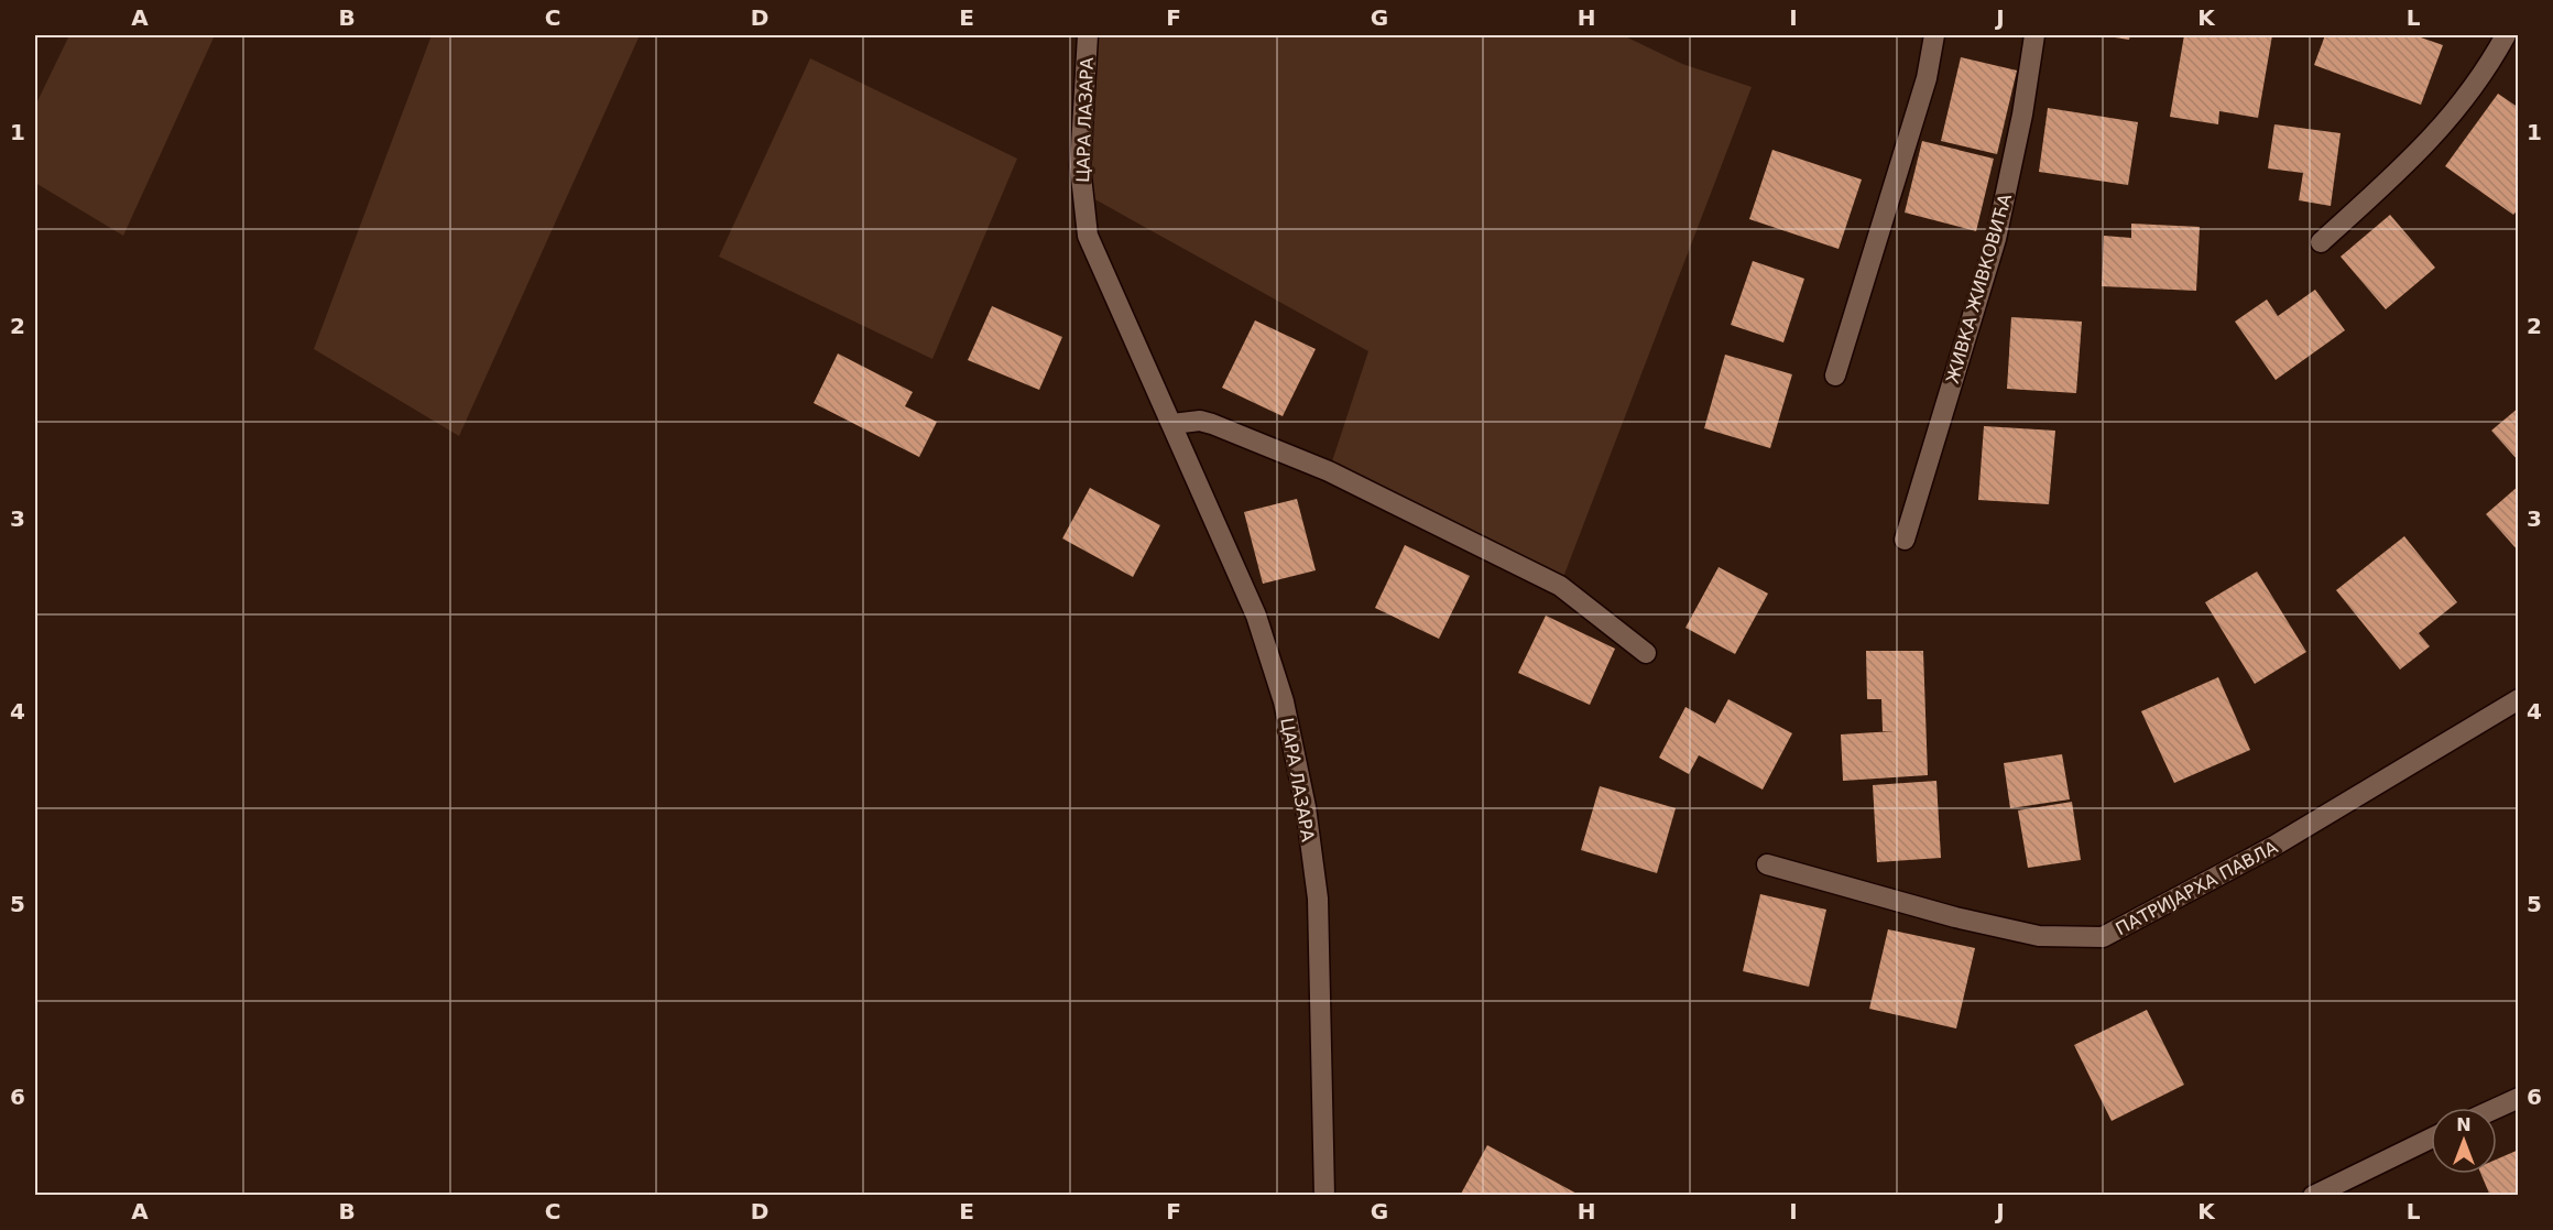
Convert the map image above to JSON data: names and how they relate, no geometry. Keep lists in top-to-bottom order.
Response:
{
  "streets": {
    "street": ["ЦАРА ЛАЗАРА", "ЖИВКА ЖИВКОВИЋА", "ПАТРИЈАРХА ПАВЛА"]
  },
  "north": "top",
  "grid": {
    "columns": [
      "A",
      "B",
      "C",
      "D",
      "E",
      "F",
      "G",
      "H",
      "I",
      "J",
      "K",
      "L"
    ],
    "rows": [
      "1",
      "2",
      "3",
      "4",
      "5",
      "6"
    ]
  }
}
